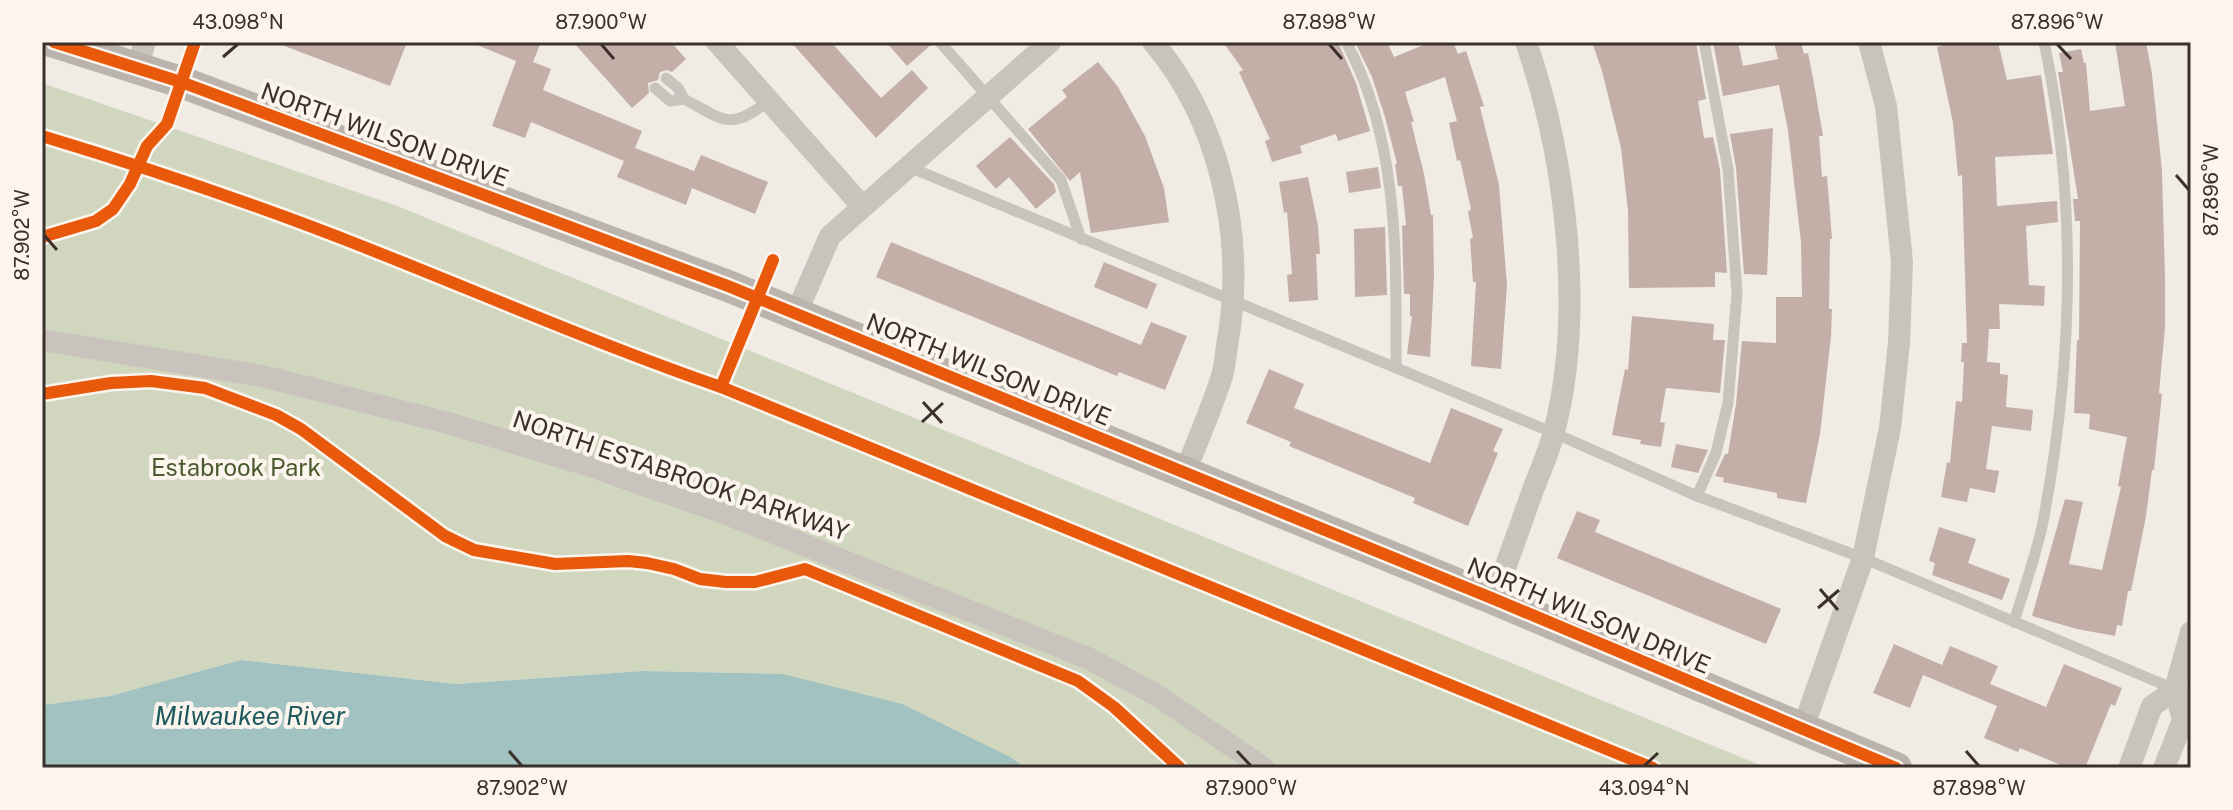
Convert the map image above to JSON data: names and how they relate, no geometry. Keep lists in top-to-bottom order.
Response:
{
  "streets": {
    "street": ["NORTH WILSON DRIVE", "NORTH ESTABROOK PARKWAY"]
  },
  "water": ["Milwaukee River"],
  "parks": ["Estabrook Park"],
  "coordinates": [
    "43.098°N",
    "87.900°W",
    "87.898°W",
    "87.896°W",
    "87.902°W",
    "43.094°N"
  ]
}
